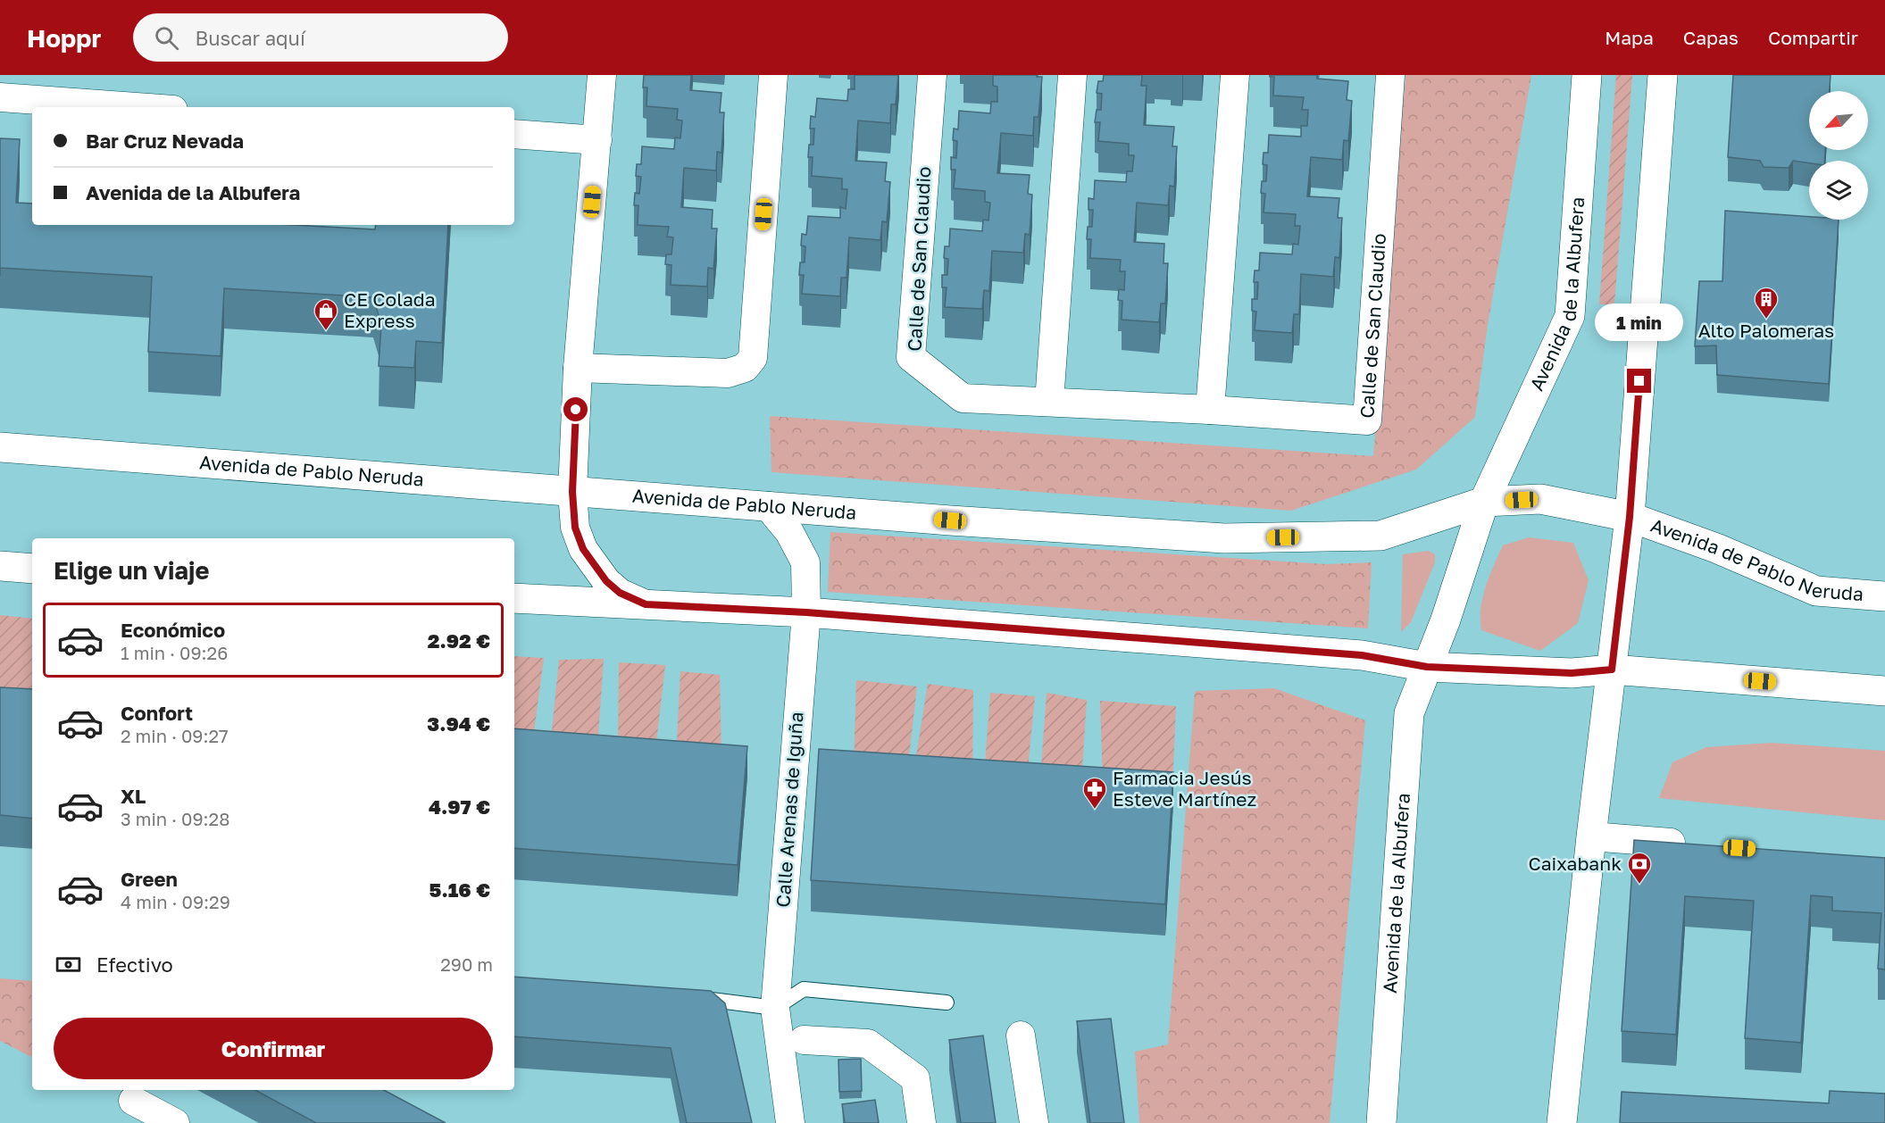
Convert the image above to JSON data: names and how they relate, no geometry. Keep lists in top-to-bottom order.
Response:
{
  "streets": {
    "main road": ["Avenida de la Albufera", "Avenida de Pablo Neruda"],
    "street": ["Calle de San Claudio", "Calle Arenas de Iguña"]
  },
  "crossings": [
    ["Avenida de la Albufera", "Avenida de Pablo Neruda"],
    ["Avenida de Pablo Neruda", "Calle Arenas de Iguña"]
  ],
  "places": {
    "building": ["Alto Palomeras"],
    "shop": ["CE Colada Express"],
    "pharmacy": ["Farmacia Jesús Esteve Martínez"],
    "bank": ["Caixabank"]
  },
  "north": "bottom left",
  "page": {
    "header": "Hoppr",
    "search": "Buscar aquí",
    "nav": ["Mapa", "Capas", "Compartir"],
    "banner": ["Bar Cruz Nevada", "Avenida de la Albufera"],
    "bubble": "1 min",
    "heading": "Elige un viaje",
    "list": [
      {
        "name": "Económico",
        "note": "1 min · 09:26",
        "value": "2.92 €"
      },
      {
        "name": "Confort",
        "note": "2 min · 09:27",
        "value": "3.94 €"
      },
      {
        "name": "XL",
        "note": "3 min · 09:28",
        "value": "4.97 €"
      },
      {
        "name": "Green",
        "note": "4 min · 09:29",
        "value": "5.16 €"
      }
    ],
    "pay": ["Efectivo", "290 m"],
    "buttons": "Confirmar"
  }
}
